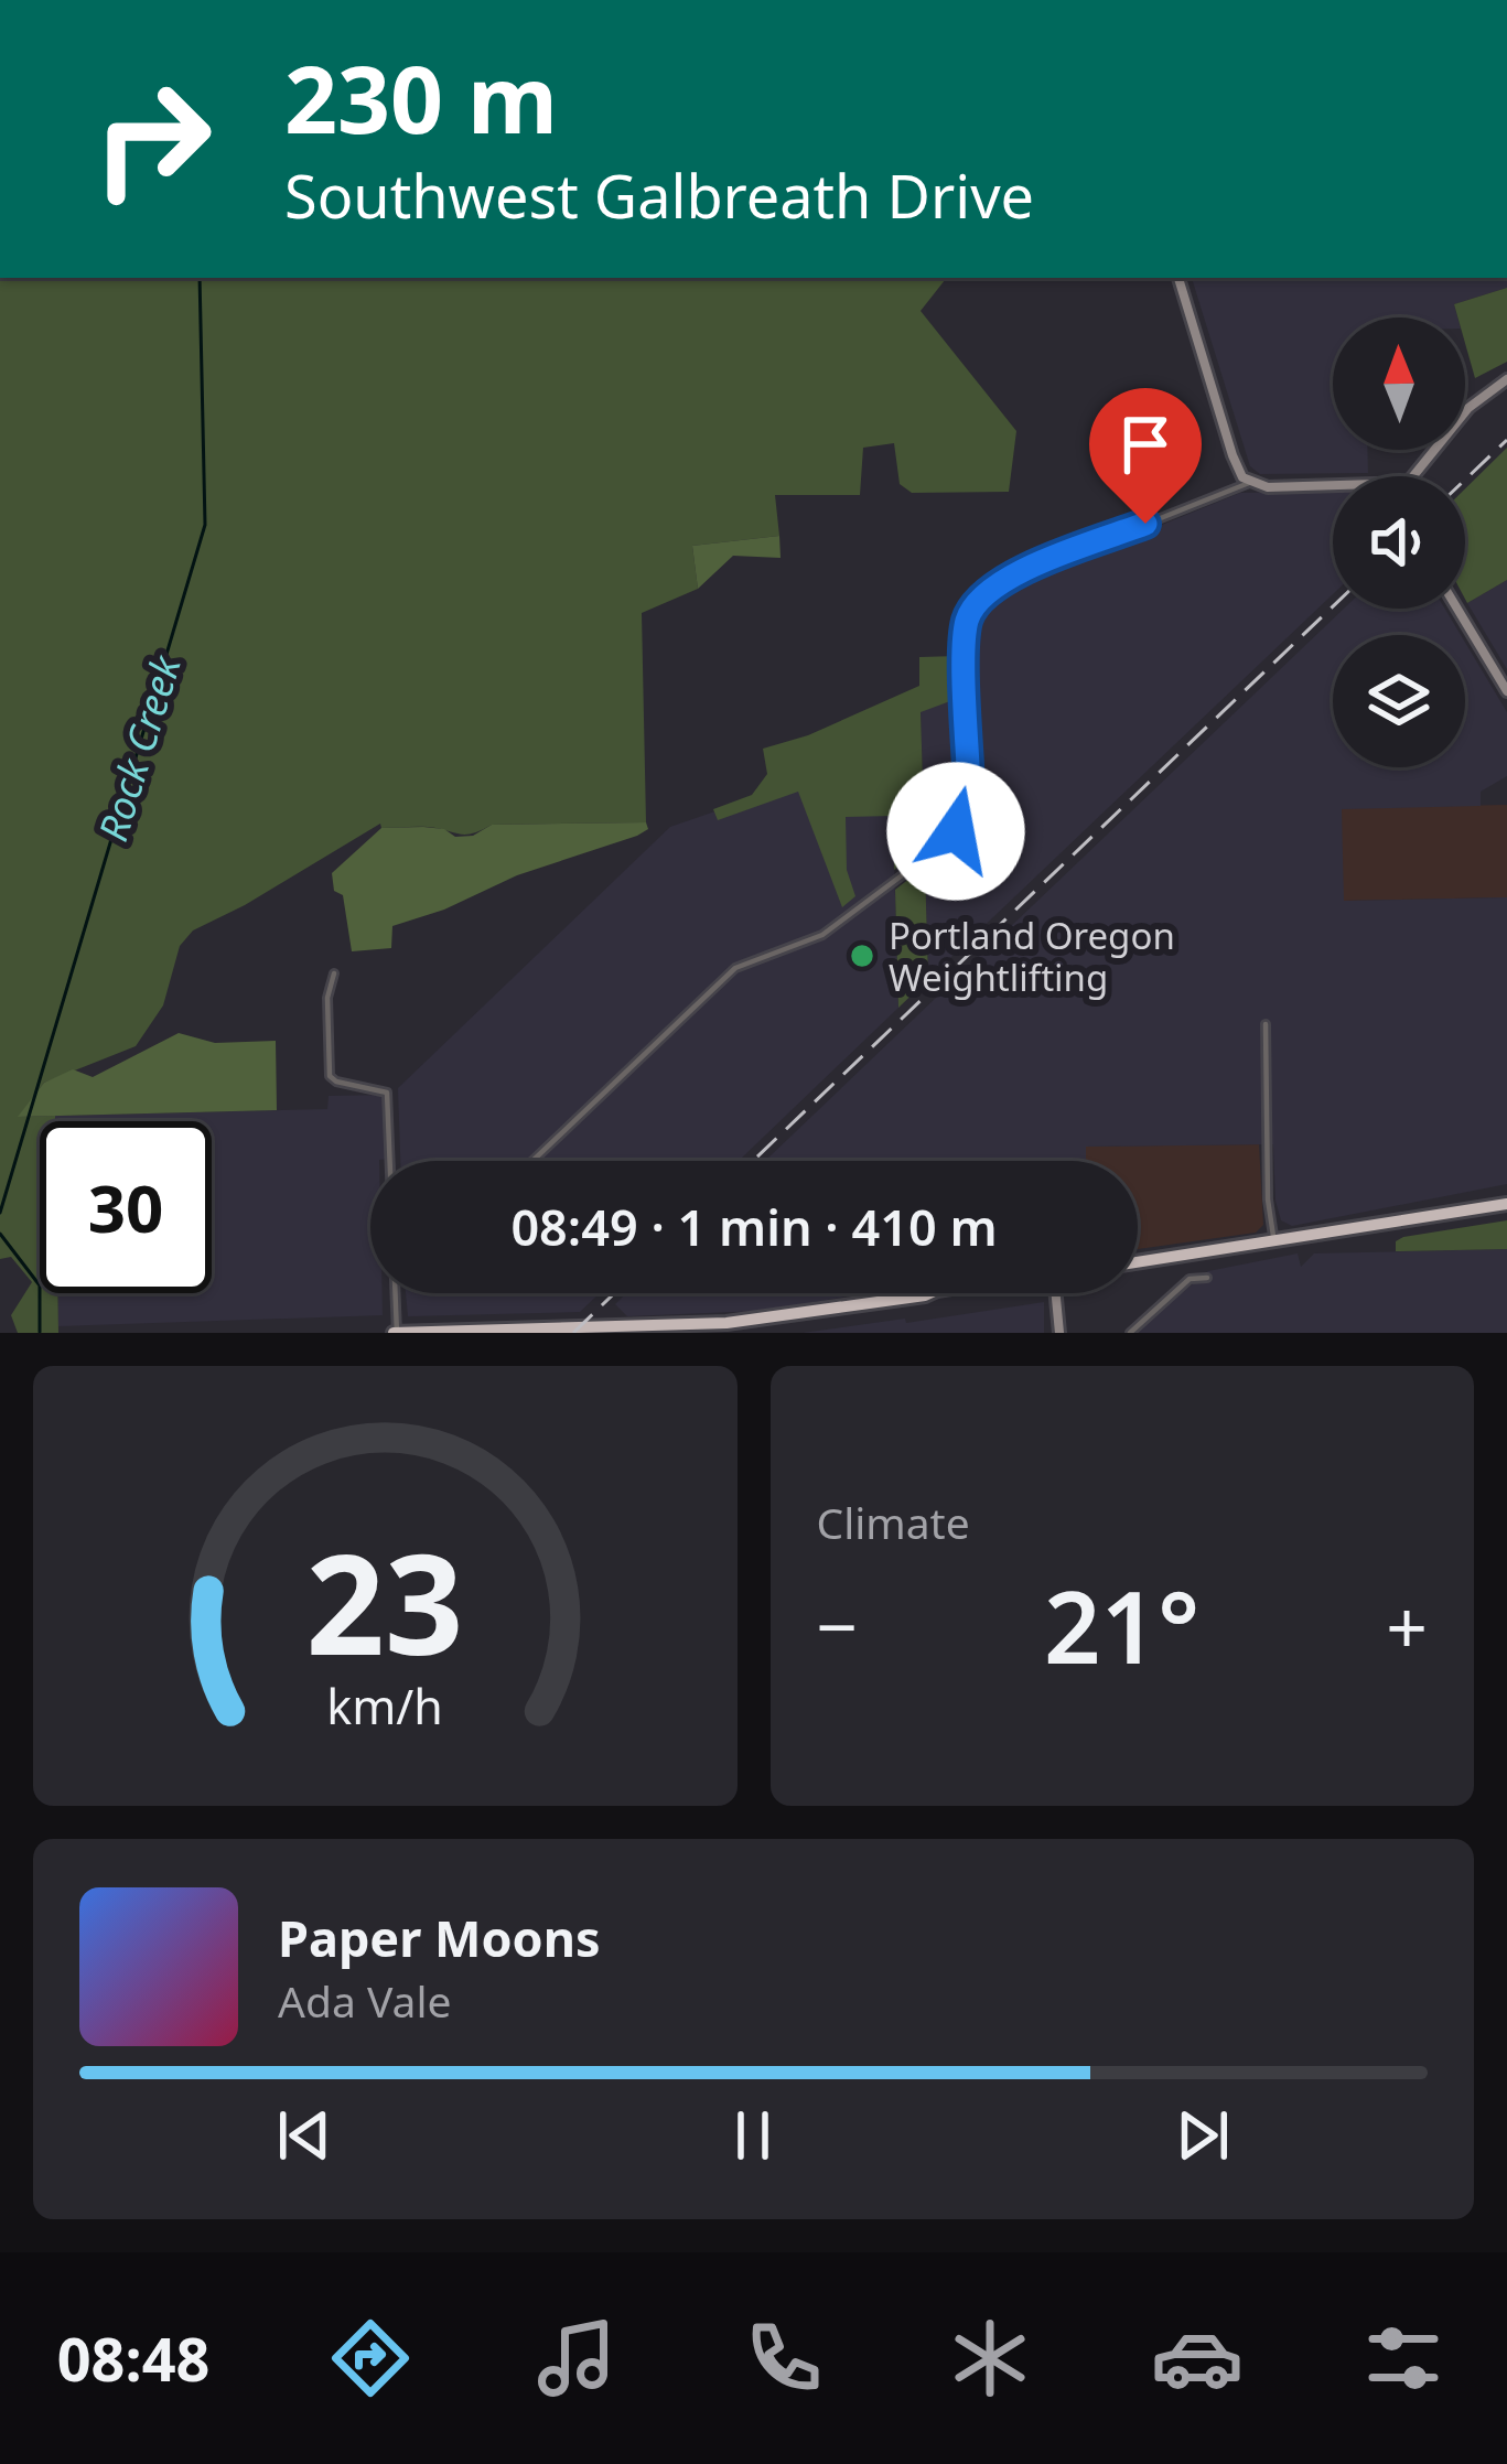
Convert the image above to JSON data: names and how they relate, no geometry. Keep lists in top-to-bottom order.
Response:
{
  "water": ["Rock Creek"],
  "places": ["Portland Oregon Weightlifting"],
  "north": "top",
  "page": {
    "turn": ["230 m", "Southwest Galbreath Drive"],
    "limit": "30",
    "trip": "08:49 · 1 min · 410 m",
    "tile": "Climate",
    "heat": ["−", "21°", "+"],
    "song": ["Paper Moons", "Ada Vale"],
    "tabs": "08:48",
    "gauge": ["23", "km/h"]
  }
}
